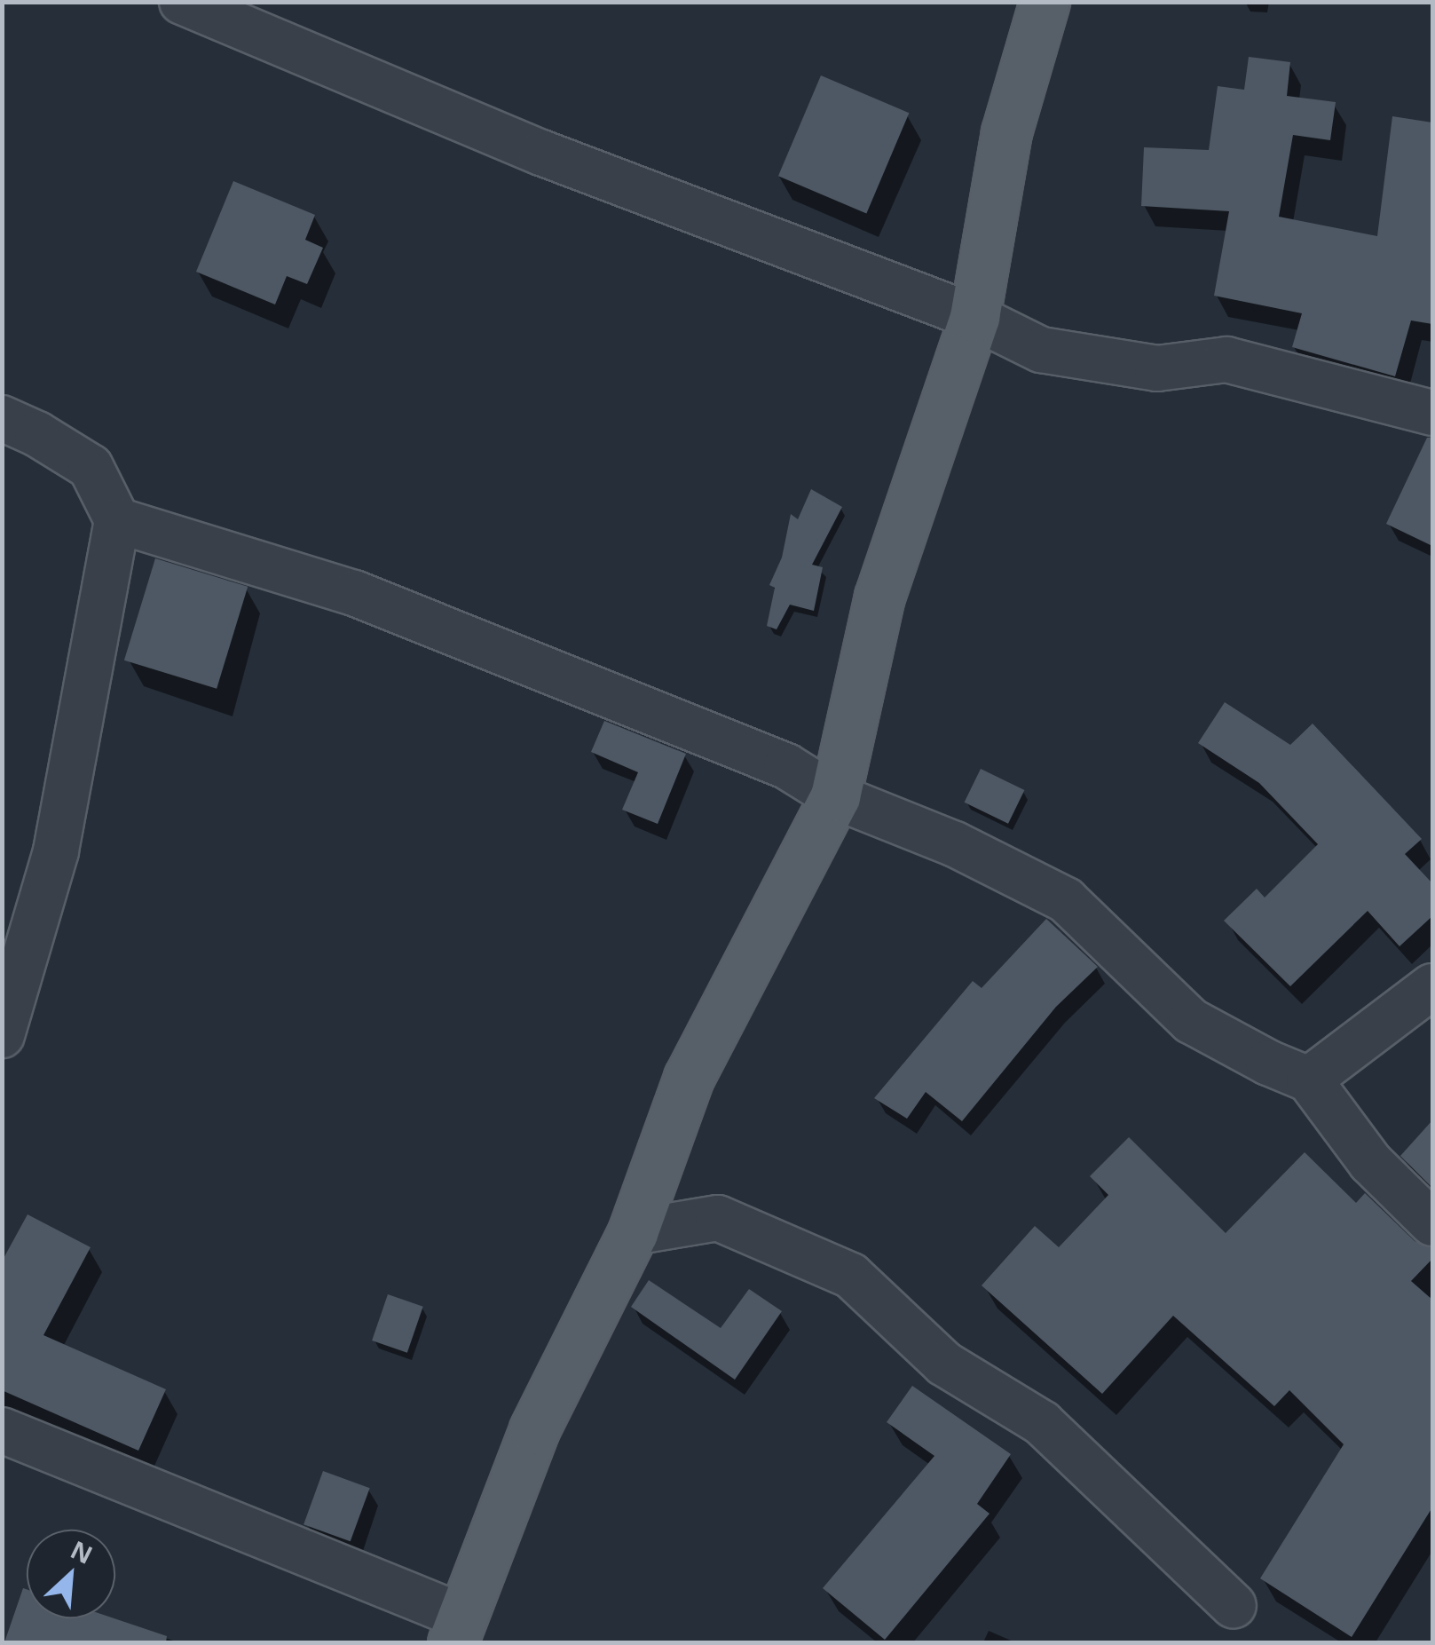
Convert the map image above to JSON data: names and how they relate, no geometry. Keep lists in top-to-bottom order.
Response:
{
  "north": "top right"
}
